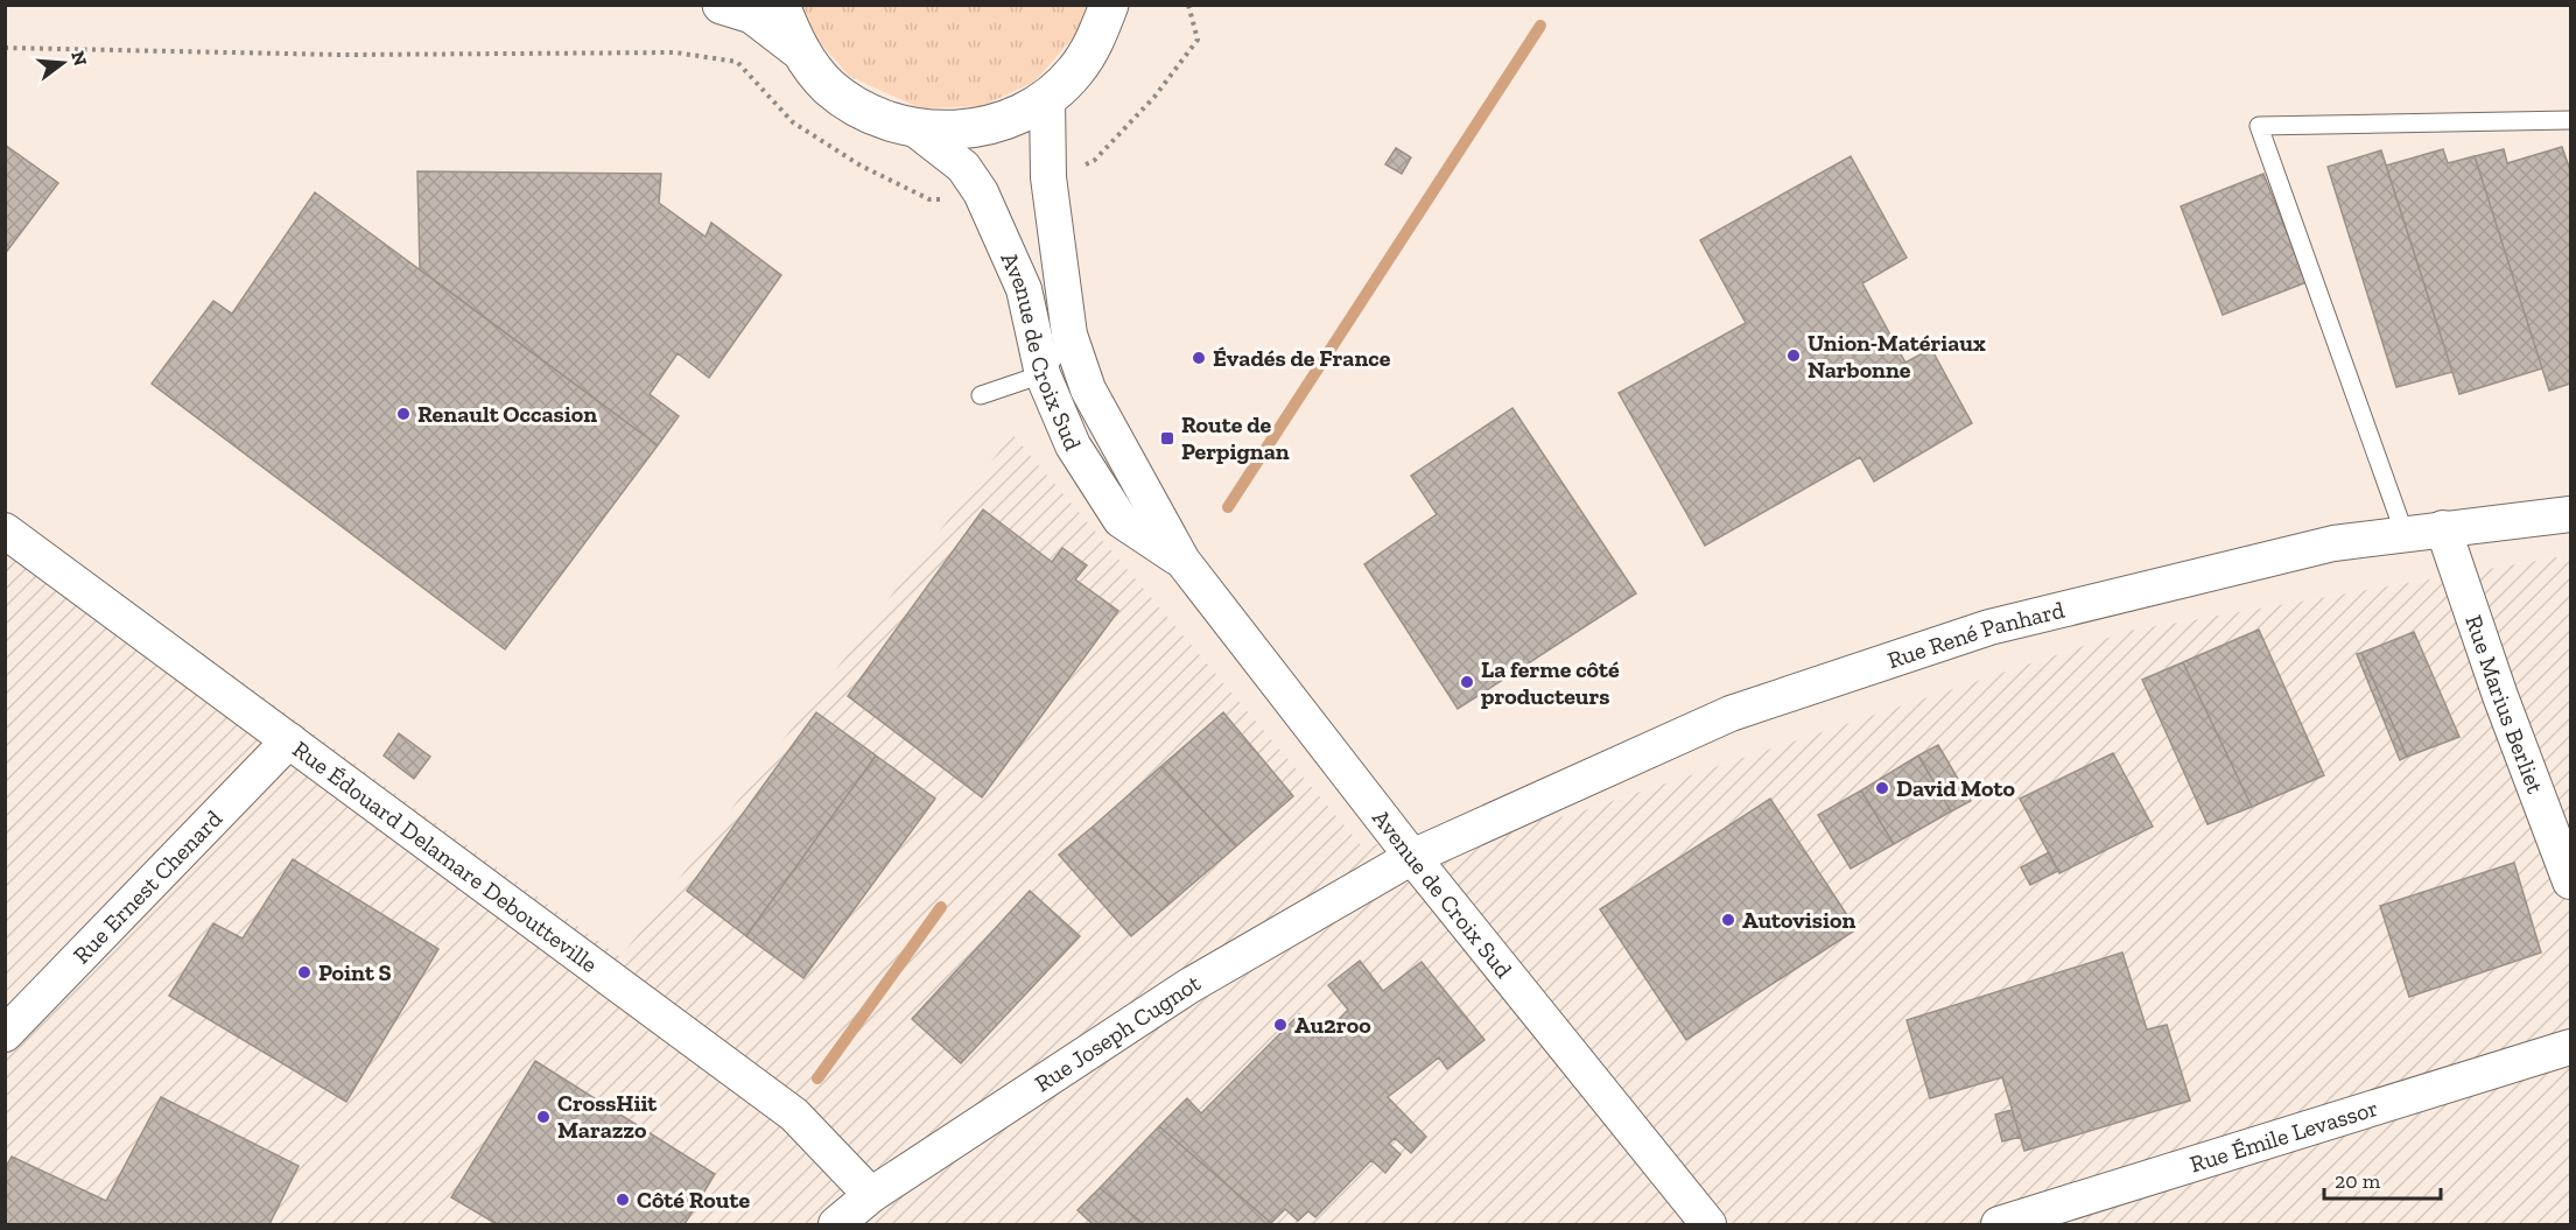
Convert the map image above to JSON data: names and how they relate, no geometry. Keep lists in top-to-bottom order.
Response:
{
  "streets": {
    "street": [
      "Avenue de Croix Sud",
      "Rue René Panhard",
      "Rue Marius Berliet",
      "Rue Édouard Delamare Deboutteville",
      "Rue Ernest Chenard",
      "Rue Joseph Cugnot",
      "Rue Émile Levassor"
    ]
  },
  "crossings": [
    ["Avenue de Croix Sud", "Rue René Panhard"],
    ["Avenue de Croix Sud", "Rue Joseph Cugnot"],
    ["Rue René Panhard", "Rue Marius Berliet"],
    ["Rue René Panhard", "Rue Joseph Cugnot"],
    ["Rue Édouard Delamare Deboutteville", "Rue Ernest Chenard"],
    ["Rue Édouard Delamare Deboutteville", "Rue Joseph Cugnot"]
  ],
  "places": {
    "other": [
      "Union-Matériaux Narbonne",
      "Évadés de France",
      "Renault Occasion",
      "La ferme côté producteurs",
      "David Moto",
      "Autovision",
      "Point S",
      "Au2roo",
      "CrossHiit Marazzo",
      "Côté Route"
    ],
    "transit": ["Route de Perpignan"]
  },
  "scale_bar": "20 m",
  "north": "right"
}
